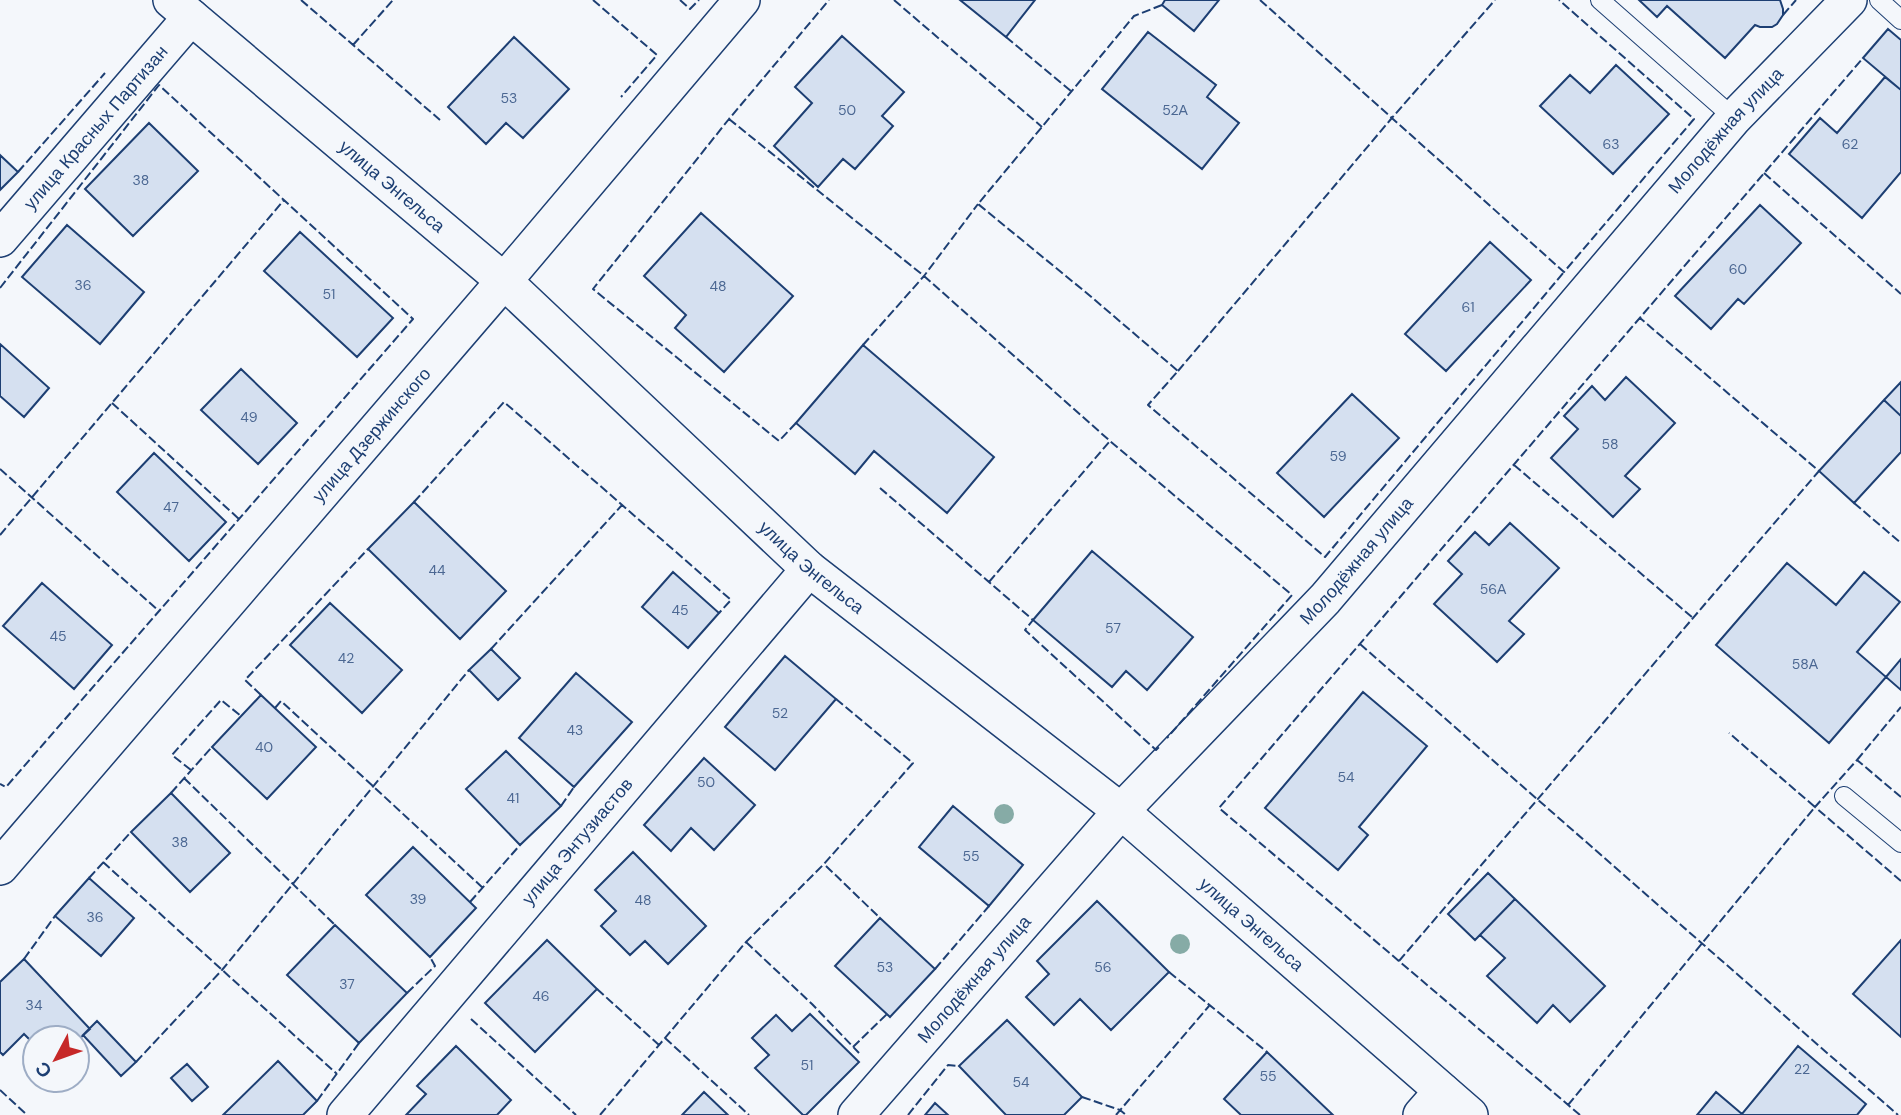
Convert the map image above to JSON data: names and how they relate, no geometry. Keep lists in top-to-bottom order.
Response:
{
  "streets": {
    "street": [
      "улица Красных Партизан",
      "Молодёжная улица",
      "улица Энгельса",
      "улица Дзержинского",
      "улица Энтузиастов"
    ]
  },
  "crossings": [
    ["улица Красных Партизан", "улица Энгельса"],
    ["Молодёжная улица", "улица Энгельса"],
    ["улица Энгельса", "улица Дзержинского"],
    ["улица Энгельса", "улица Энтузиастов"]
  ],
  "house_numbers": [
    "53",
    "50",
    "52А",
    "63",
    "62",
    "38",
    "60",
    "36",
    "48",
    "51",
    "61",
    "49",
    "58",
    "59",
    "47",
    "44",
    "56А",
    "45",
    "57",
    "45",
    "42",
    "58А",
    "52",
    "43",
    "40",
    "54",
    "50",
    "41",
    "38",
    "55",
    "39",
    "48",
    "36",
    "53",
    "56",
    "37",
    "46",
    "34",
    "51",
    "22",
    "55",
    "54"
  ],
  "north": "bottom left"
}
